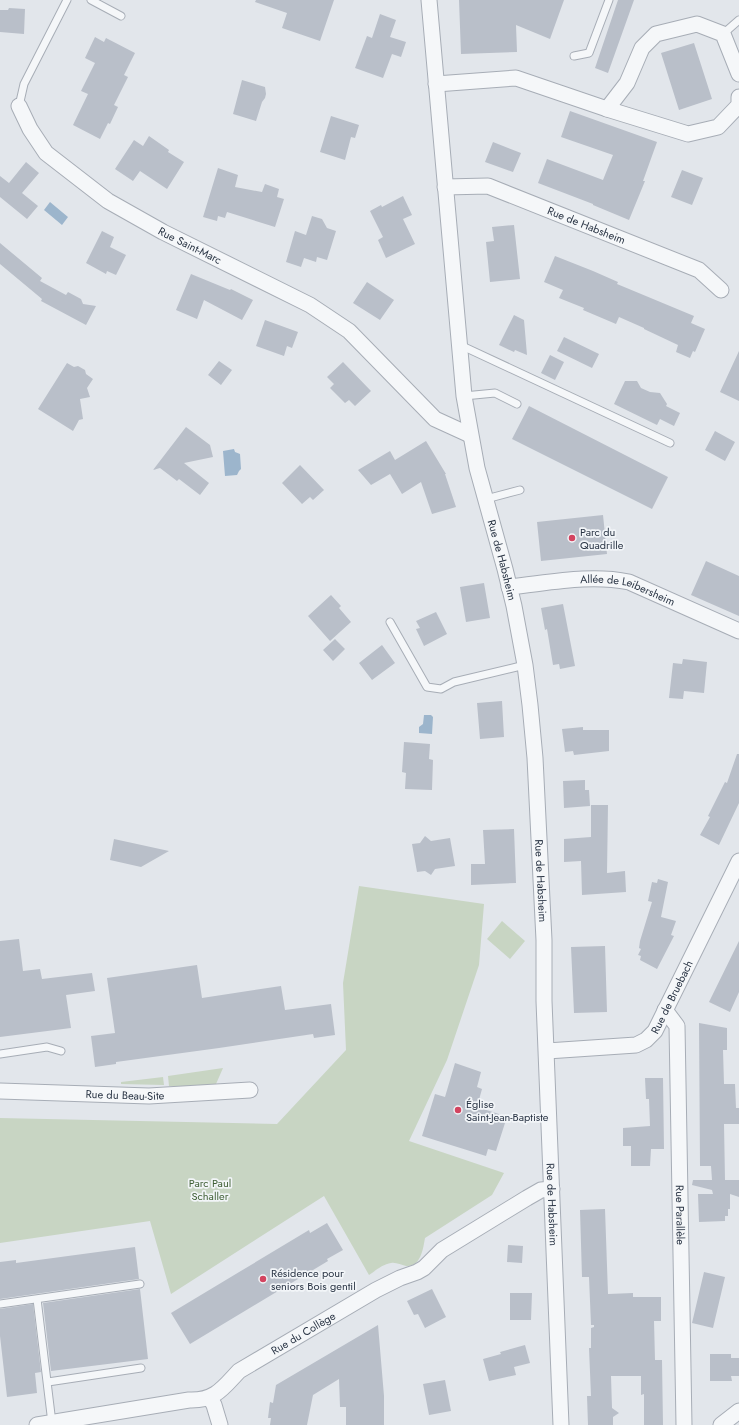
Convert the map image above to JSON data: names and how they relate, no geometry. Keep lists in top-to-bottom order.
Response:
{
  "streets": {
    "street": [
      "Rue de Habsheim",
      "Rue Saint-Marc",
      "Allée de Leibersheim",
      "Rue de Bruebach",
      "Rue du Beau-Site",
      "Rue Parallèle",
      "Rue du Collège"
    ]
  },
  "crossings": [
    ["Rue de Habsheim", "Rue Saint-Marc"],
    ["Rue de Habsheim", "Allée de Leibersheim"],
    ["Rue de Habsheim", "Rue de Bruebach"],
    ["Rue de Habsheim", "Rue du Collège"],
    ["Rue de Bruebach", "Rue Parallèle"]
  ],
  "parks": ["Parc Paul Schaller"],
  "places": ["Parc du Quadrille", "Église Saint-Jean-Baptiste", "Résidence pour seniors Bois gentil"]
}
